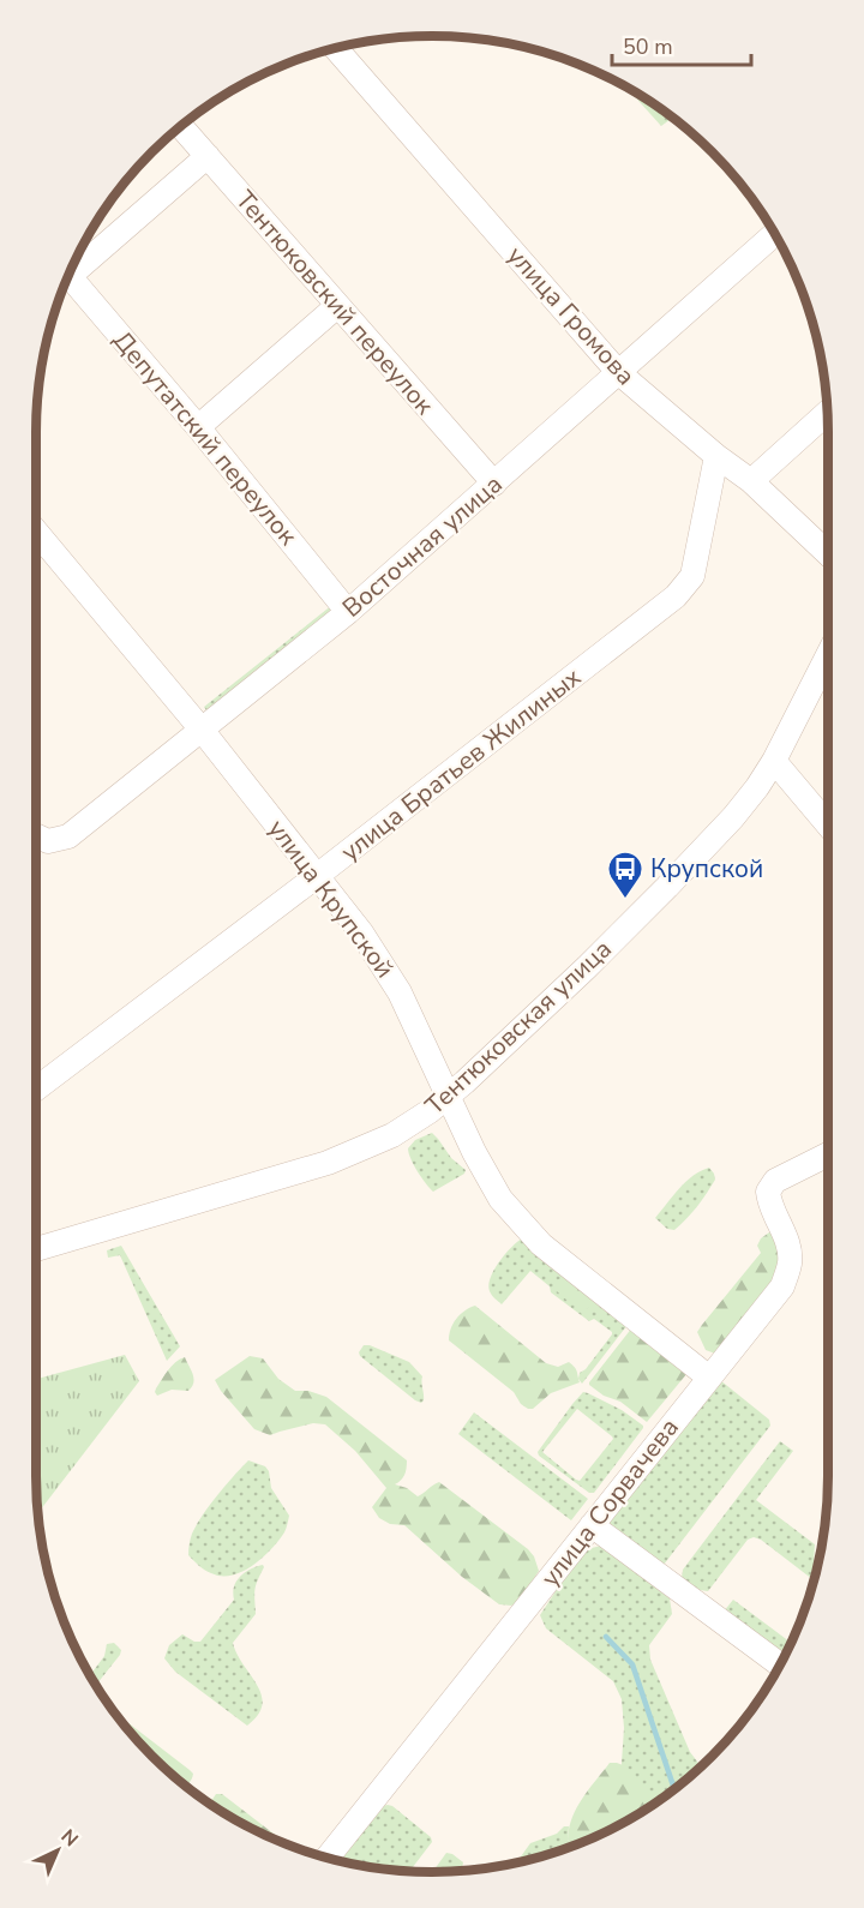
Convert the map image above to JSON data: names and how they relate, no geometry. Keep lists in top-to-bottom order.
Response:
{
  "streets": {
    "street": [
      "Тентюковский переулок",
      "улица Громова",
      "Депутатский переулок",
      "Восточная улица",
      "улица Братьев Жилиных",
      "улица Крупской",
      "Тентюковская улица",
      "улица Сорвачева"
    ]
  },
  "crossings": [
    ["Тентюковский переулок", "Восточная улица"],
    ["улица Громова", "Восточная улица"],
    ["улица Громова", "улица Братьев Жилиных"],
    ["Депутатский переулок", "Восточная улица"],
    ["Восточная улица", "улица Крупской"],
    ["улица Братьев Жилиных", "улица Крупской"],
    ["улица Крупской", "Тентюковская улица"],
    ["улица Крупской", "улица Сорвачева"]
  ],
  "places": {
    "bus stop": ["Крупской"]
  },
  "scale_bar": "50 m",
  "north": "top right"
}
